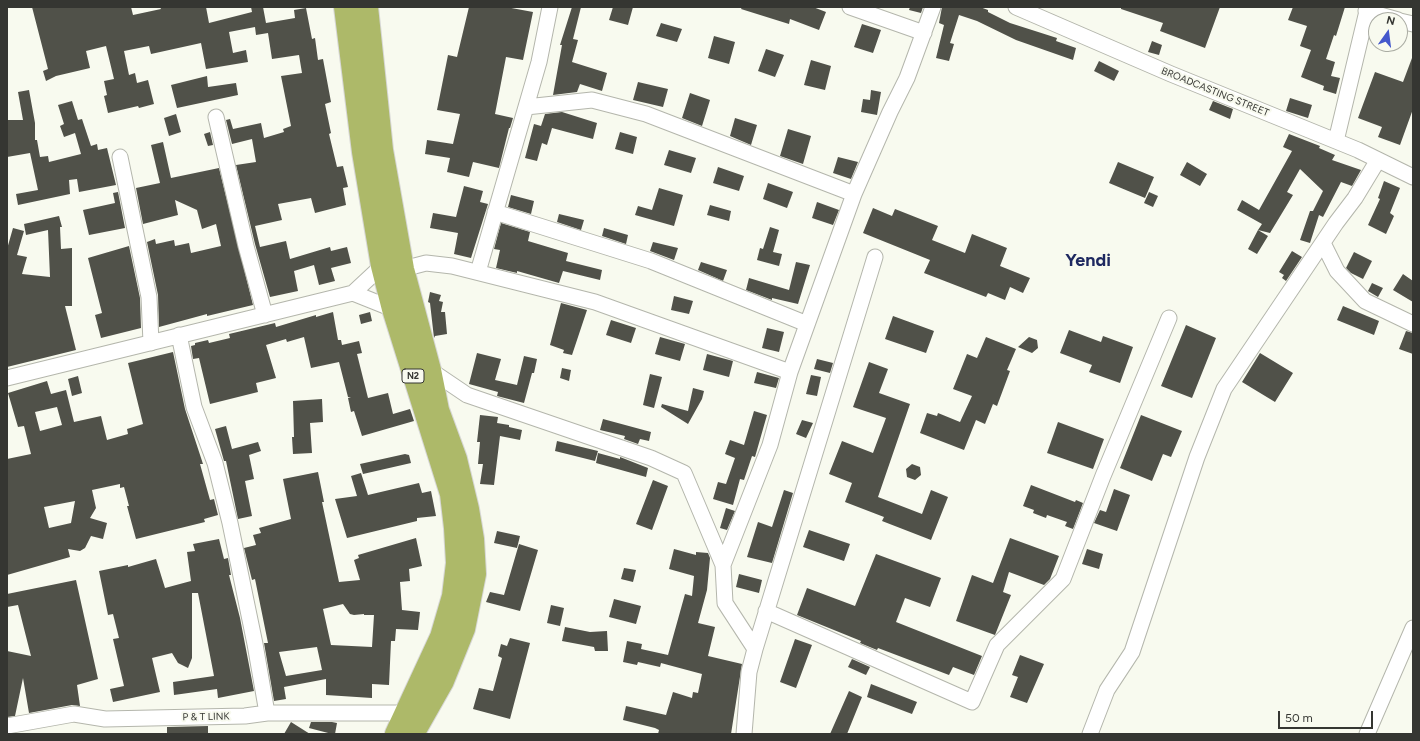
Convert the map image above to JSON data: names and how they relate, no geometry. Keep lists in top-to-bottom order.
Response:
{
  "streets": {
    "highway": ["N2"],
    "street": ["BROADCASTING STREET", "P & T LINK"]
  },
  "crossings": [
    ["N2", "P & T LINK"]
  ],
  "districts": ["Yendi"],
  "scale_bar": "50 m",
  "north": "top"
}
